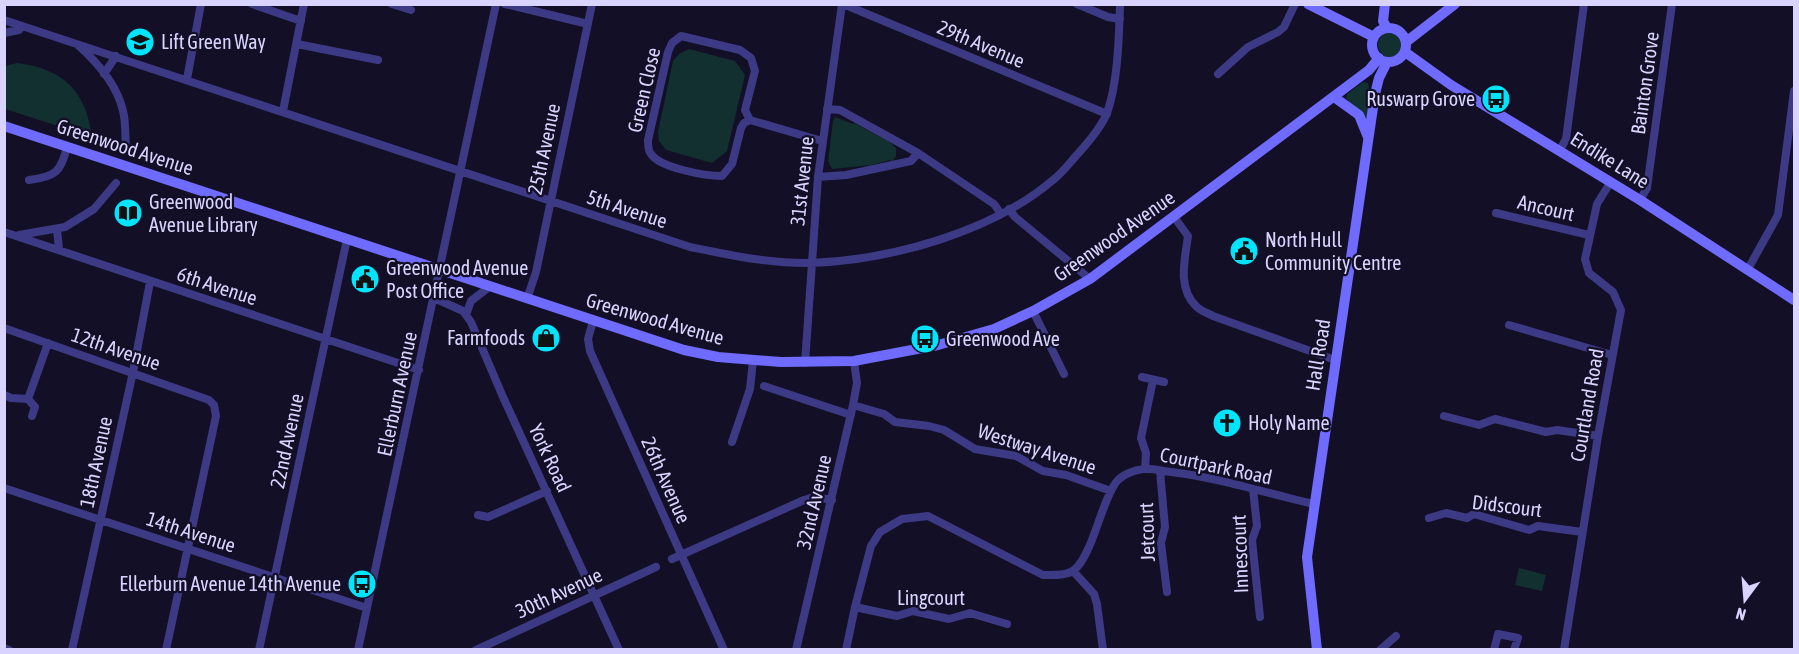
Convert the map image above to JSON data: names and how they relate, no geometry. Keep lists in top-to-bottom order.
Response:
{
  "streets": {
    "street": [
      "29th Avenue",
      "Bainton Grove",
      "Green Close",
      "Greenwood Avenue",
      "25th Avenue",
      "Endike Lane",
      "31st Avenue",
      "Ancourt",
      "5th Avenue",
      "6th Avenue",
      "12th Avenue",
      "Hall Road",
      "Ellerburn Avenue",
      "Courtland Road",
      "22nd Avenue",
      "Westway Avenue",
      "York Road",
      "18th Avenue",
      "Courtpark Road",
      "26th Avenue",
      "32nd Avenue",
      "Didscourt",
      "14th Avenue",
      "Jetcourt",
      "Innescourt",
      "30th Avenue",
      "Lingcourt"
    ]
  },
  "crossings": [
    ["29th Avenue", "31st Avenue"],
    ["29th Avenue", "5th Avenue"],
    ["Bainton Grove", "Endike Lane"],
    ["Greenwood Avenue", "25th Avenue"],
    ["Greenwood Avenue", "Endike Lane"],
    ["Greenwood Avenue", "31st Avenue"],
    ["Greenwood Avenue", "5th Avenue"],
    ["Greenwood Avenue", "6th Avenue"],
    ["Greenwood Avenue", "Hall Road"],
    ["Greenwood Avenue", "Ellerburn Avenue"],
    ["Greenwood Avenue", "22nd Avenue"],
    ["Greenwood Avenue", "26th Avenue"],
    ["Greenwood Avenue", "32nd Avenue"],
    ["25th Avenue", "5th Avenue"],
    ["Endike Lane", "Hall Road"],
    ["Endike Lane", "Courtland Road"],
    ["31st Avenue", "5th Avenue"],
    ["Ancourt", "Courtland Road"],
    ["5th Avenue", "Ellerburn Avenue"],
    ["6th Avenue", "Ellerburn Avenue"],
    ["6th Avenue", "22nd Avenue"],
    ["6th Avenue", "18th Avenue"],
    ["12th Avenue", "18th Avenue"],
    ["12th Avenue", "14th Avenue"],
    ["Hall Road", "Courtpark Road"],
    ["Ellerburn Avenue", "14th Avenue"],
    ["Courtland Road", "Didscourt"],
    ["22nd Avenue", "14th Avenue"],
    ["Westway Avenue", "Courtpark Road"],
    ["Westway Avenue", "32nd Avenue"],
    ["York Road", "30th Avenue"],
    ["18th Avenue", "14th Avenue"],
    ["Courtpark Road", "Jetcourt"],
    ["Courtpark Road", "Innescourt"]
  ],
  "places": {
    "school or university": ["Lift Green Way"],
    "bus stop": ["Ruswarp Grove", "Greenwood Ave", "Ellerburn Avenue 14th Avenue"],
    "library": ["Greenwood Avenue Library"],
    "public building": ["North Hull Community Centre", "Greenwood Avenue Post Office"],
    "shop": ["Farmfoods"],
    "church": ["Holy Name"]
  },
  "north": "bottom"
}
